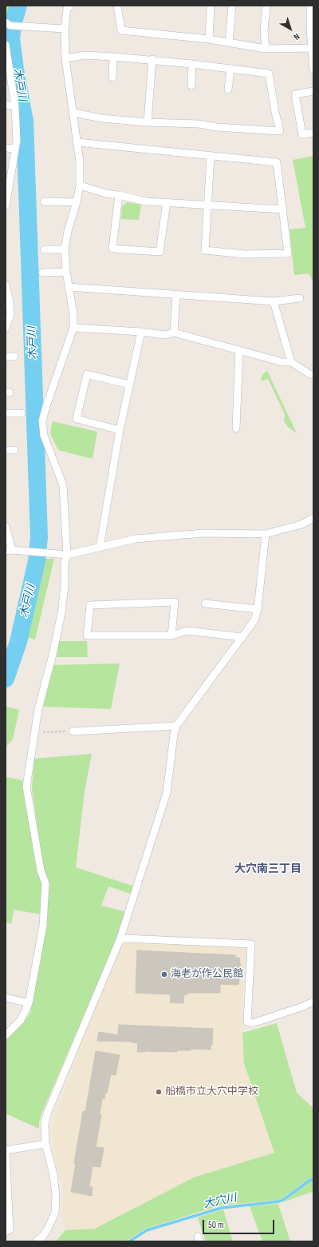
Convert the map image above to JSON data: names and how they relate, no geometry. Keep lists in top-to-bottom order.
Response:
{
  "districts": ["大穴南三丁目"],
  "water": ["木戸川", "大穴川"],
  "places": ["海老が作公民館", "船橋市立大穴中学校"],
  "scale_bar": "50 m",
  "north": "bottom right"
}
